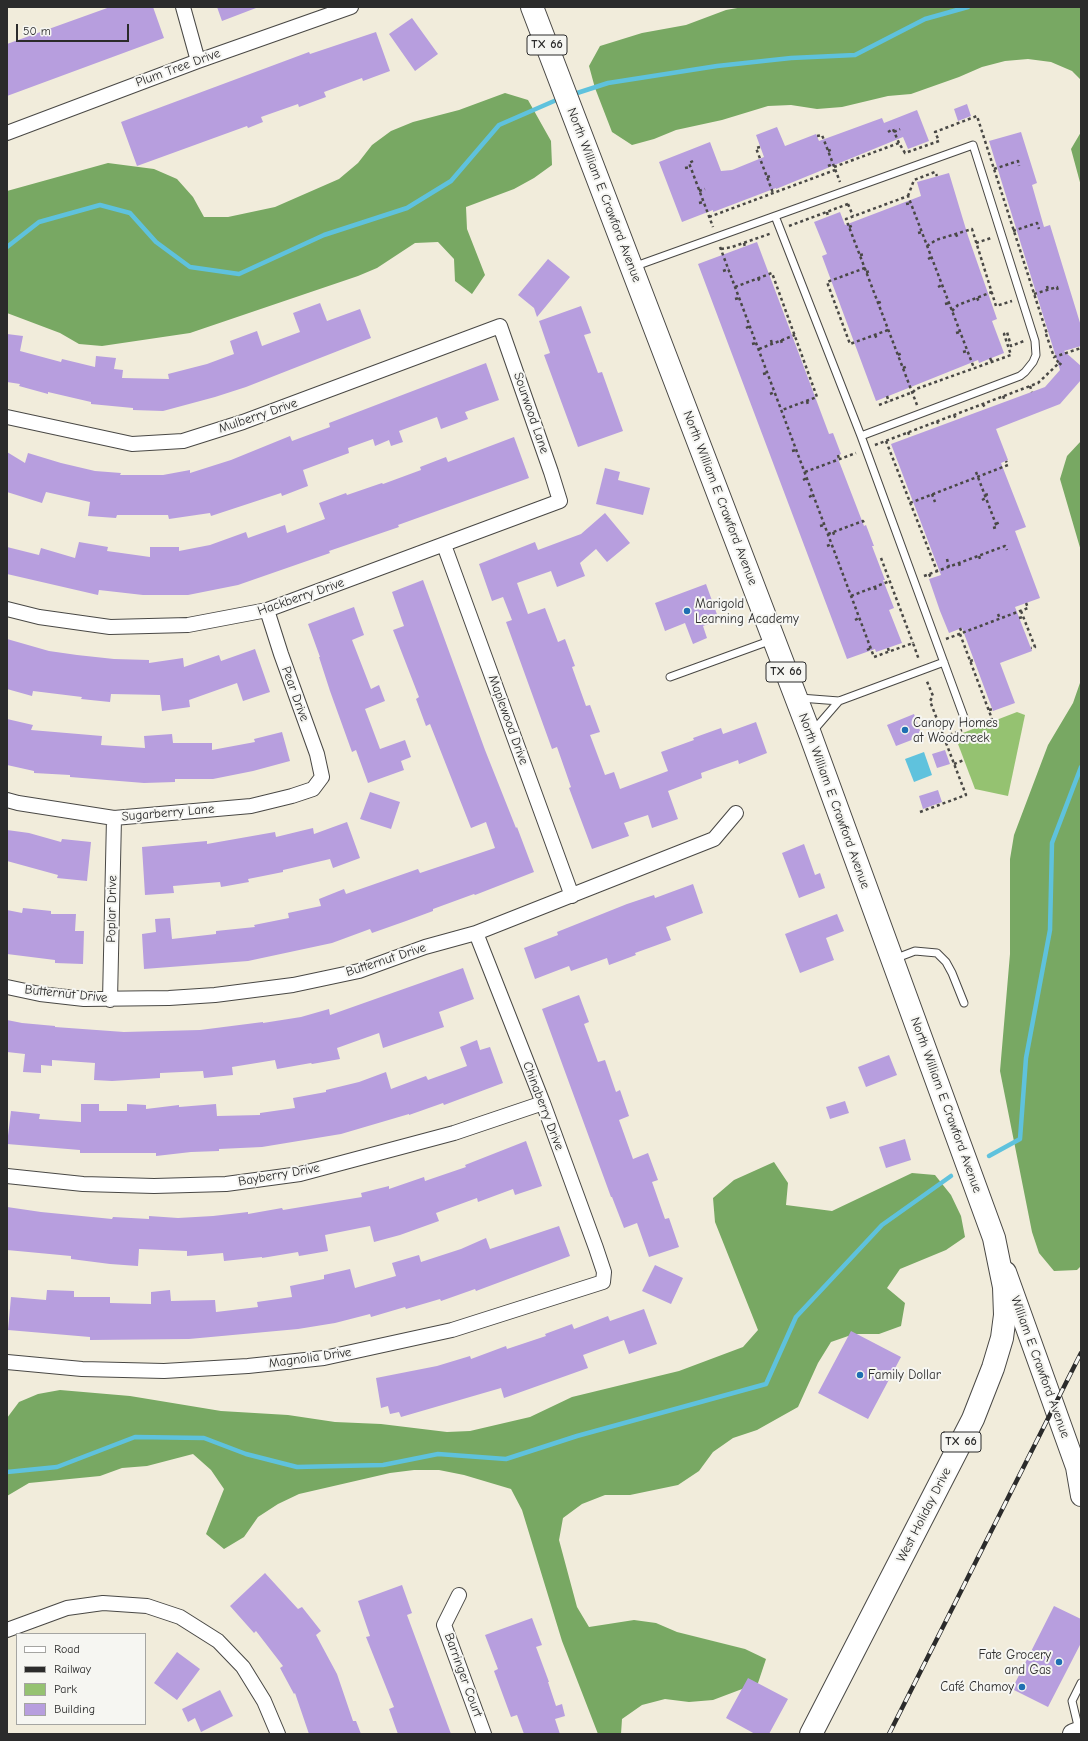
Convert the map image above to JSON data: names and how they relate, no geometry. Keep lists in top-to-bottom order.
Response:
{
  "streets": {
    "main road": [
      "TX 66",
      "North William E Crawford Avenue",
      "William E Crawford Avenue",
      "West Holiday Drive"
    ],
    "street": [
      "Plum Tree Drive",
      "Sourwood Lane",
      "Mulberry Drive",
      "Hackberry Drive",
      "Pear Drive",
      "Maplewood Drive",
      "Sugarberry Lane",
      "Poplar Drive",
      "Butternut Drive",
      "Chinaberry Drive",
      "Bayberry Drive",
      "Magnolia Drive",
      "Barringer Court"
    ]
  },
  "crossings": [
    ["North William E Crawford Avenue", "William E Crawford Avenue"],
    ["North William E Crawford Avenue", "West Holiday Drive"],
    ["Sourwood Lane", "Mulberry Drive"],
    ["Sourwood Lane", "Hackberry Drive"],
    ["Hackberry Drive", "Pear Drive"],
    ["Hackberry Drive", "Maplewood Drive"],
    ["Pear Drive", "Sugarberry Lane"],
    ["Maplewood Drive", "Butternut Drive"],
    ["Sugarberry Lane", "Poplar Drive"],
    ["Poplar Drive", "Butternut Drive"],
    ["Butternut Drive", "Chinaberry Drive"],
    ["Chinaberry Drive", "Bayberry Drive"],
    ["Chinaberry Drive", "Magnolia Drive"],
    ["William E Crawford Avenue", "West Holiday Drive"]
  ],
  "places": [
    "Marigold Learning Academy",
    "Canopy Homes at Woodcreek",
    "Family Dollar",
    "Fate Grocery and Gas",
    "Café Chamoy"
  ],
  "legend": [
    "Road",
    "Railway",
    "Park",
    "Building"
  ],
  "scale_bar": "50 m"
}
